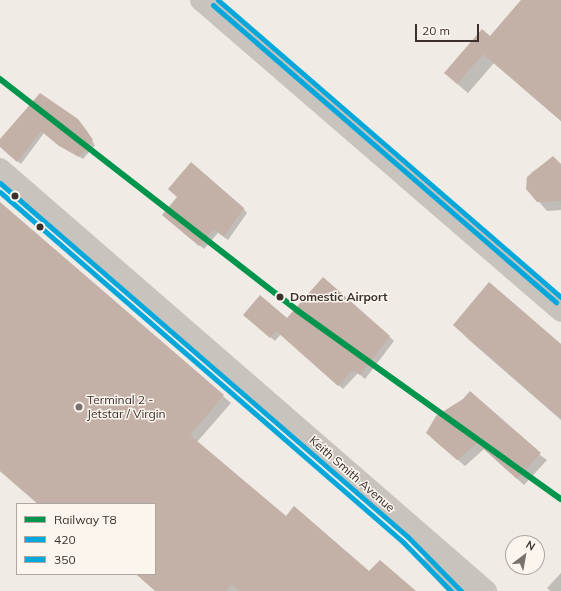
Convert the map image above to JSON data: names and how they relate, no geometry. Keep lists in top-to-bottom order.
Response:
{
  "streets": {
    "street": ["Keith Smith Avenue"]
  },
  "places": ["Domestic Airport", "Terminal 2 - Jetstar / Virgin"],
  "lines": ["transit line 420", "transit line 350", "rail line T8"],
  "legend": ["Railway T8", "420", "350"],
  "scale_bar": "20 m",
  "north": "top right"
}
